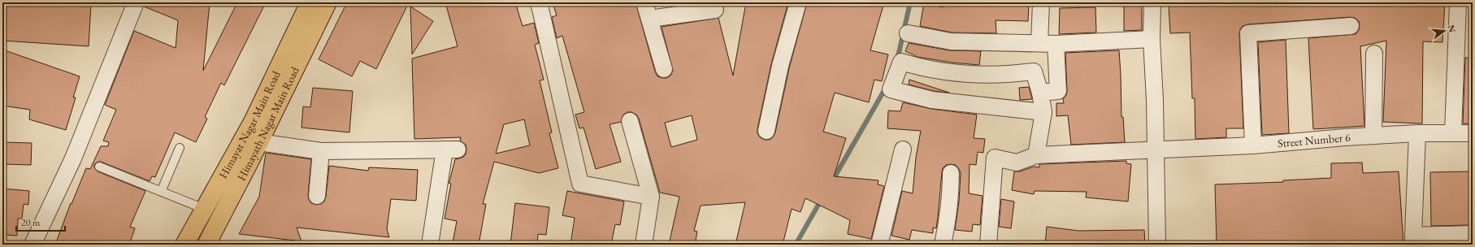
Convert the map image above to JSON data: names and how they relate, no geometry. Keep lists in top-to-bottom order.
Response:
{
  "streets": {
    "main road": ["Himayat Nagar Main Road", "Himayath Nagar Main Road"],
    "street": ["Street Number 6"]
  },
  "scale_bar": "20 m",
  "north": "right"
}
